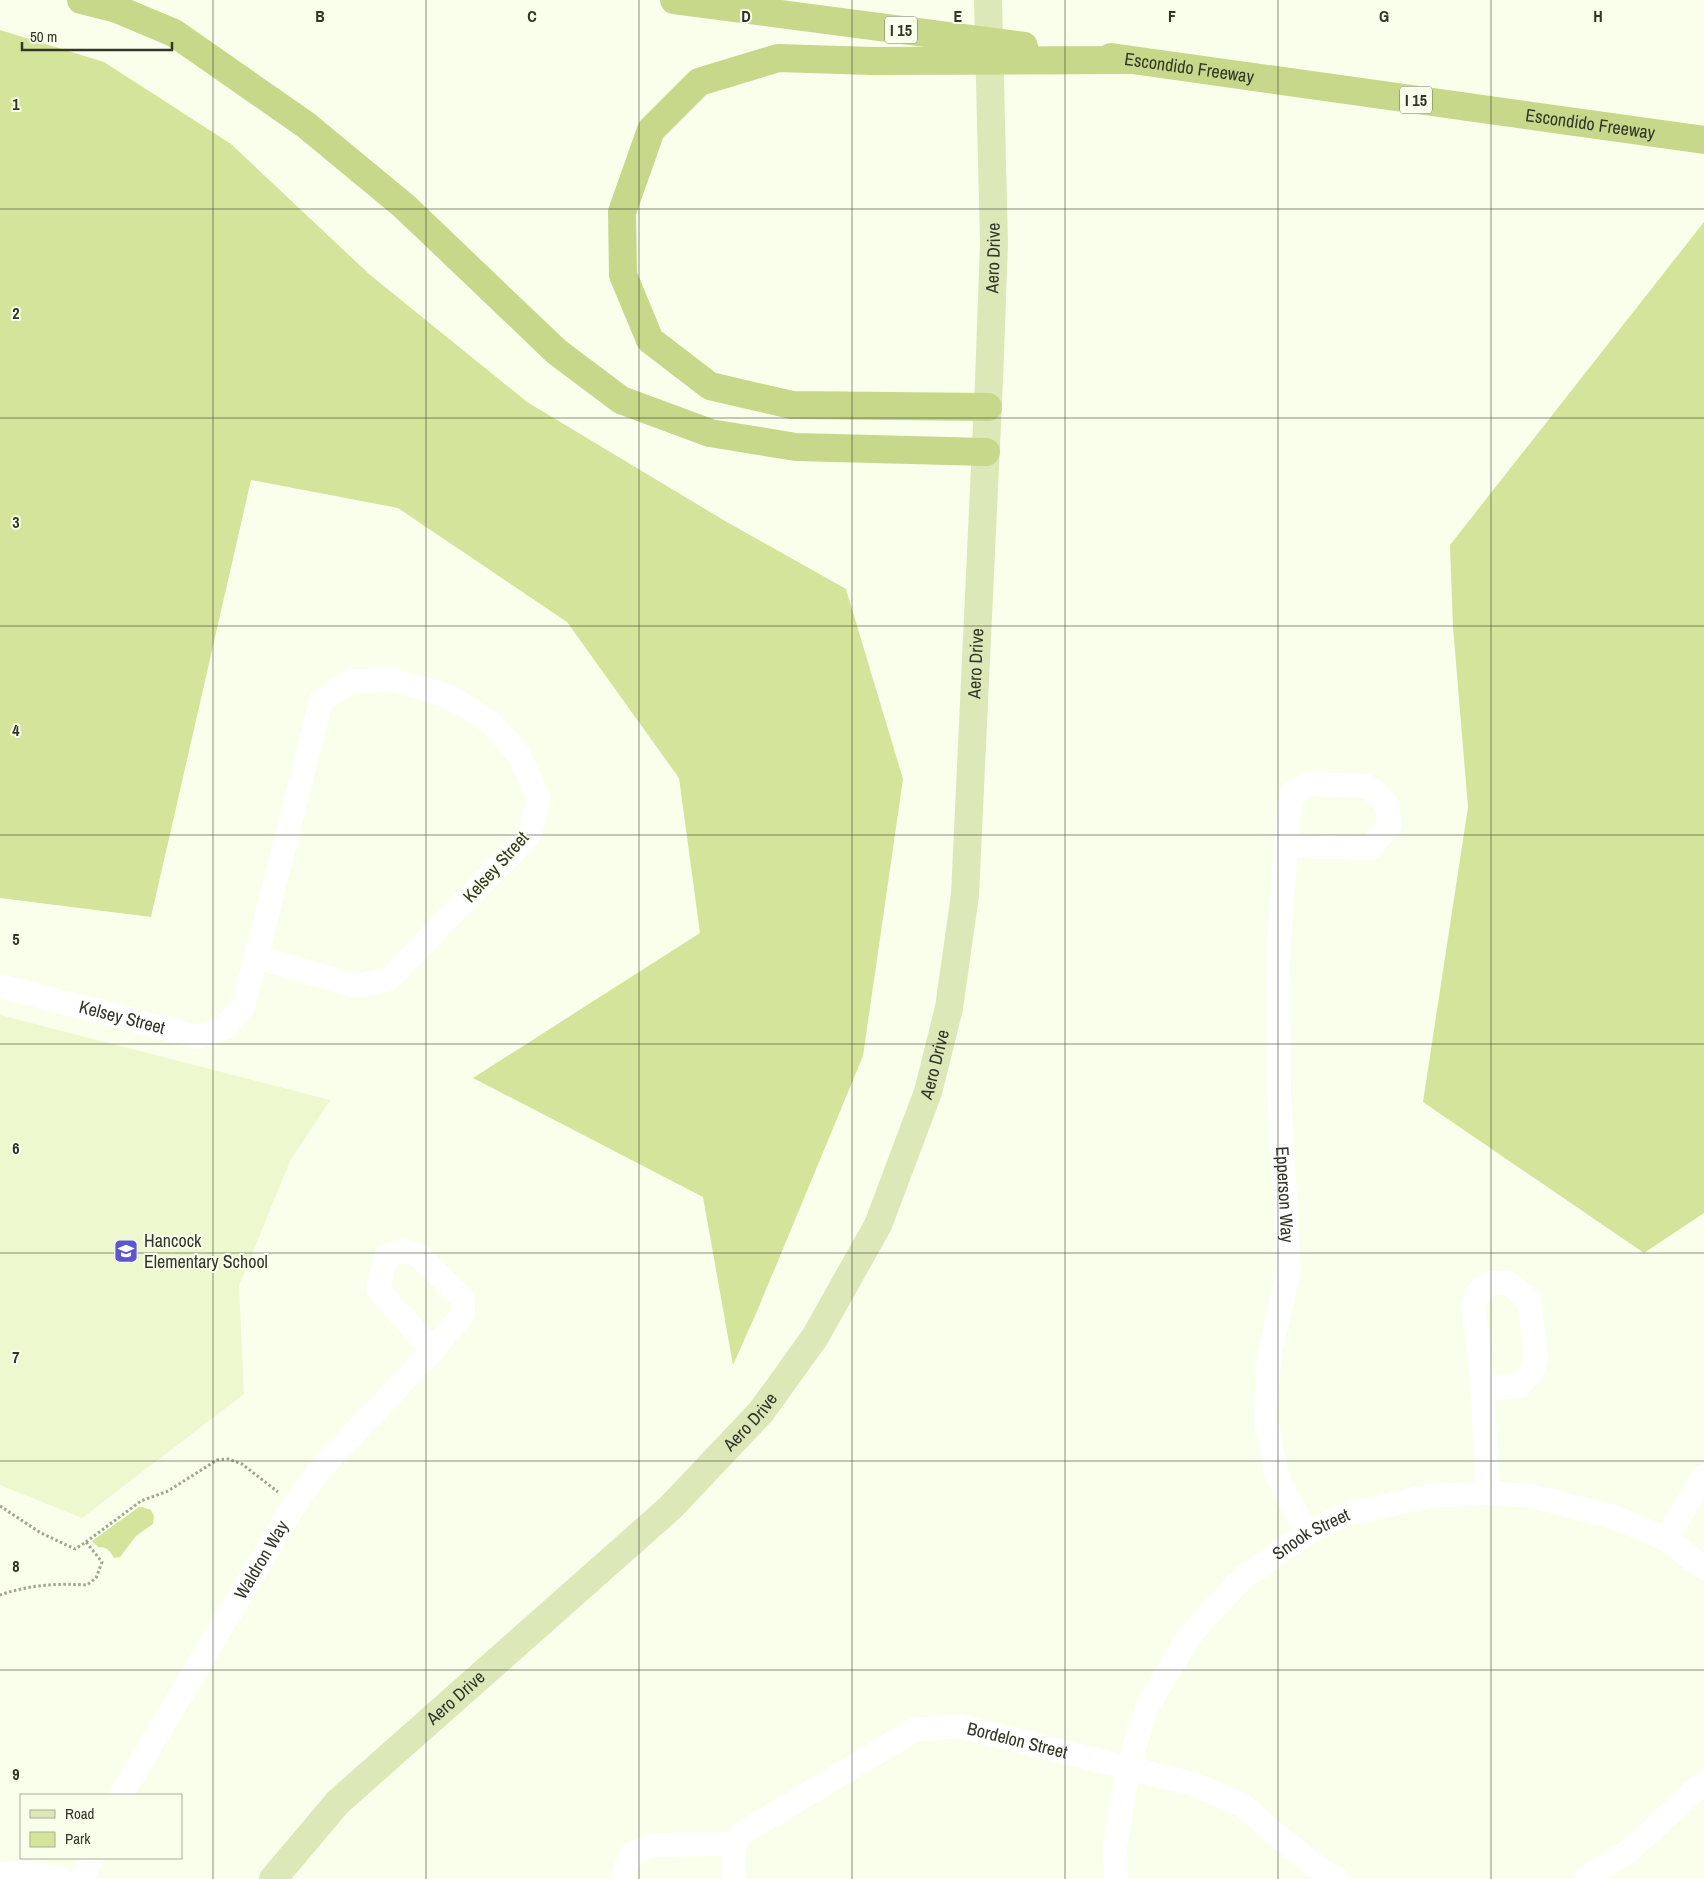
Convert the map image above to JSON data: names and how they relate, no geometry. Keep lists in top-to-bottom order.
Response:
{
  "streets": {
    "highway": ["I 15", "Escondido Freeway"],
    "main road": ["Aero Drive"],
    "street": [
      "Kelsey Street",
      "Epperson Way",
      "Snook Street",
      "Waldron Way",
      "Bordelon Street"
    ]
  },
  "crossings": [
    ["Epperson Way", "Snook Street"],
    ["Snook Street", "Bordelon Street"]
  ],
  "places": {
    "school or university": ["Hancock Elementary School"]
  },
  "legend": ["Road", "Park"],
  "scale_bar": "50 m",
  "grid": {
    "columns": [
      "B",
      "C",
      "D",
      "E",
      "F",
      "G",
      "H"
    ],
    "rows": [
      "1",
      "2",
      "3",
      "4",
      "5",
      "6",
      "7",
      "8",
      "9"
    ]
  }
}
